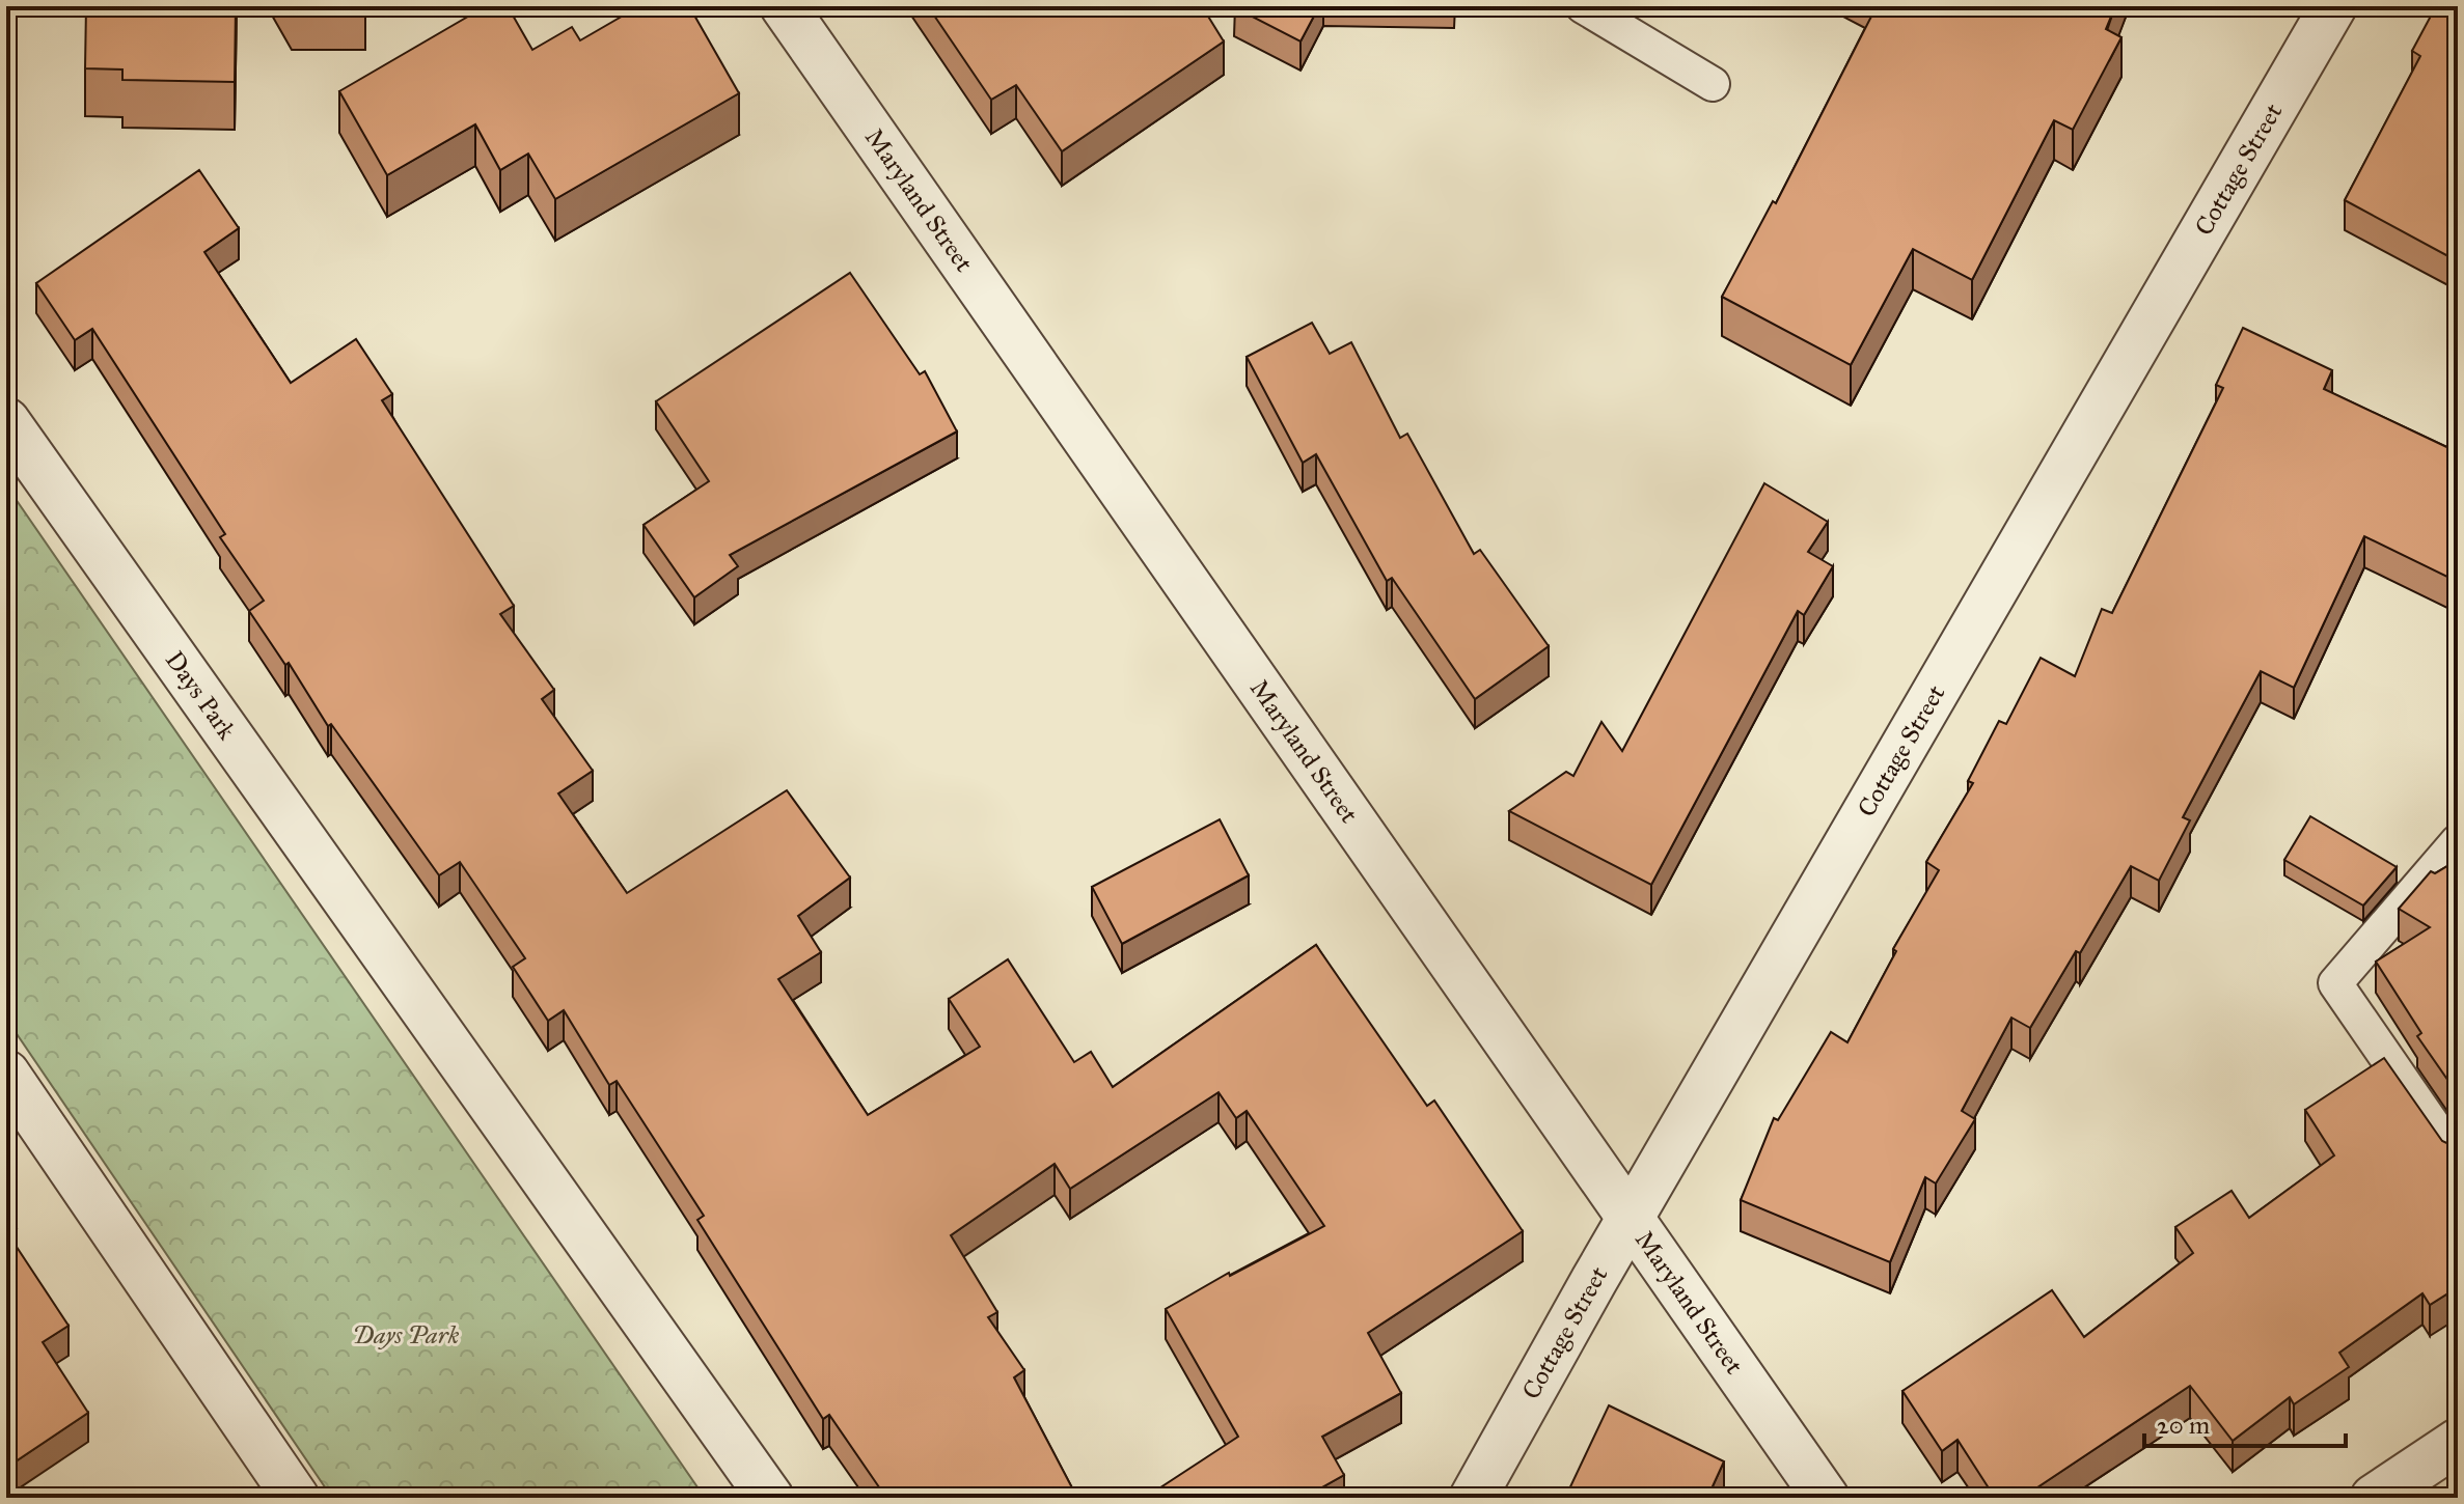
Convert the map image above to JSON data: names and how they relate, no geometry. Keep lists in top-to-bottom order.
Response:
{
  "streets": {
    "street": ["Cottage Street", "Maryland Street", "Days Park"]
  },
  "crossings": [
    ["Cottage Street", "Maryland Street"]
  ],
  "parks": ["Days Park"],
  "scale_bar": "20 m"
}
